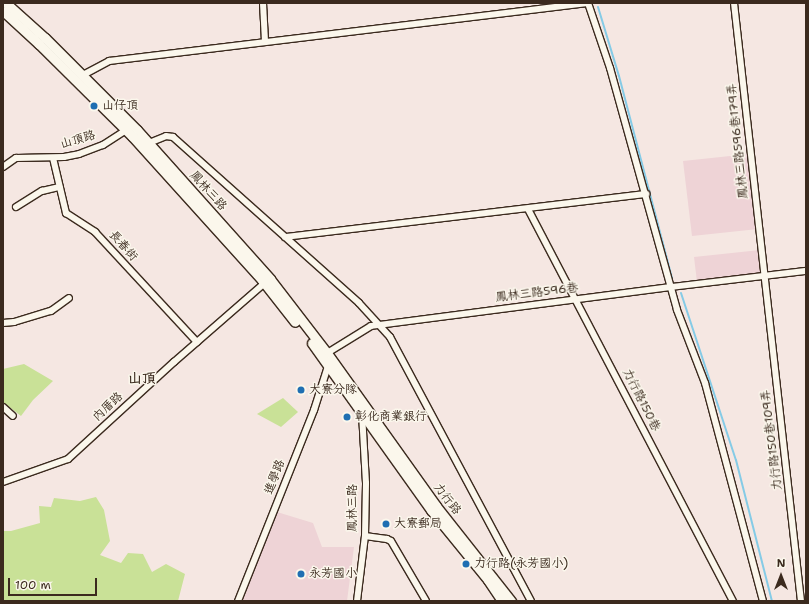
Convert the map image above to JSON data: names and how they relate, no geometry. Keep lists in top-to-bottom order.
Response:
{
  "streets": {
    "main road": ["鳳林三路", "力行路"],
    "street": [
      "山頂路",
      "鳳林三路596巷179弄",
      "長春街",
      "鳳林三路596巷",
      "力行路150巷",
      "內厝路",
      "力行路150巷109弄",
      "進學路"
    ]
  },
  "crossings": [
    ["山頂路", "鳳林三路"],
    ["山頂路", "長春街"],
    ["鳳林三路596巷179弄", "鳳林三路596巷"],
    ["鳳林三路596巷179弄", "力行路150巷109弄"],
    ["鳳林三路", "鳳林三路596巷"],
    ["鳳林三路", "內厝路"],
    ["鳳林三路", "進學路"],
    ["鳳林三路", "力行路"],
    ["長春街", "內厝路"],
    ["鳳林三路596巷", "力行路150巷"],
    ["鳳林三路596巷", "力行路150巷109弄"]
  ],
  "districts": ["山頂"],
  "places": [
    "山仔頂",
    "大寮分隊",
    "彰化商業銀行",
    "大寮郵局",
    "力行路(永芳國小)",
    "永芳國小"
  ],
  "scale_bar": "100 m",
  "north": "top"
}
